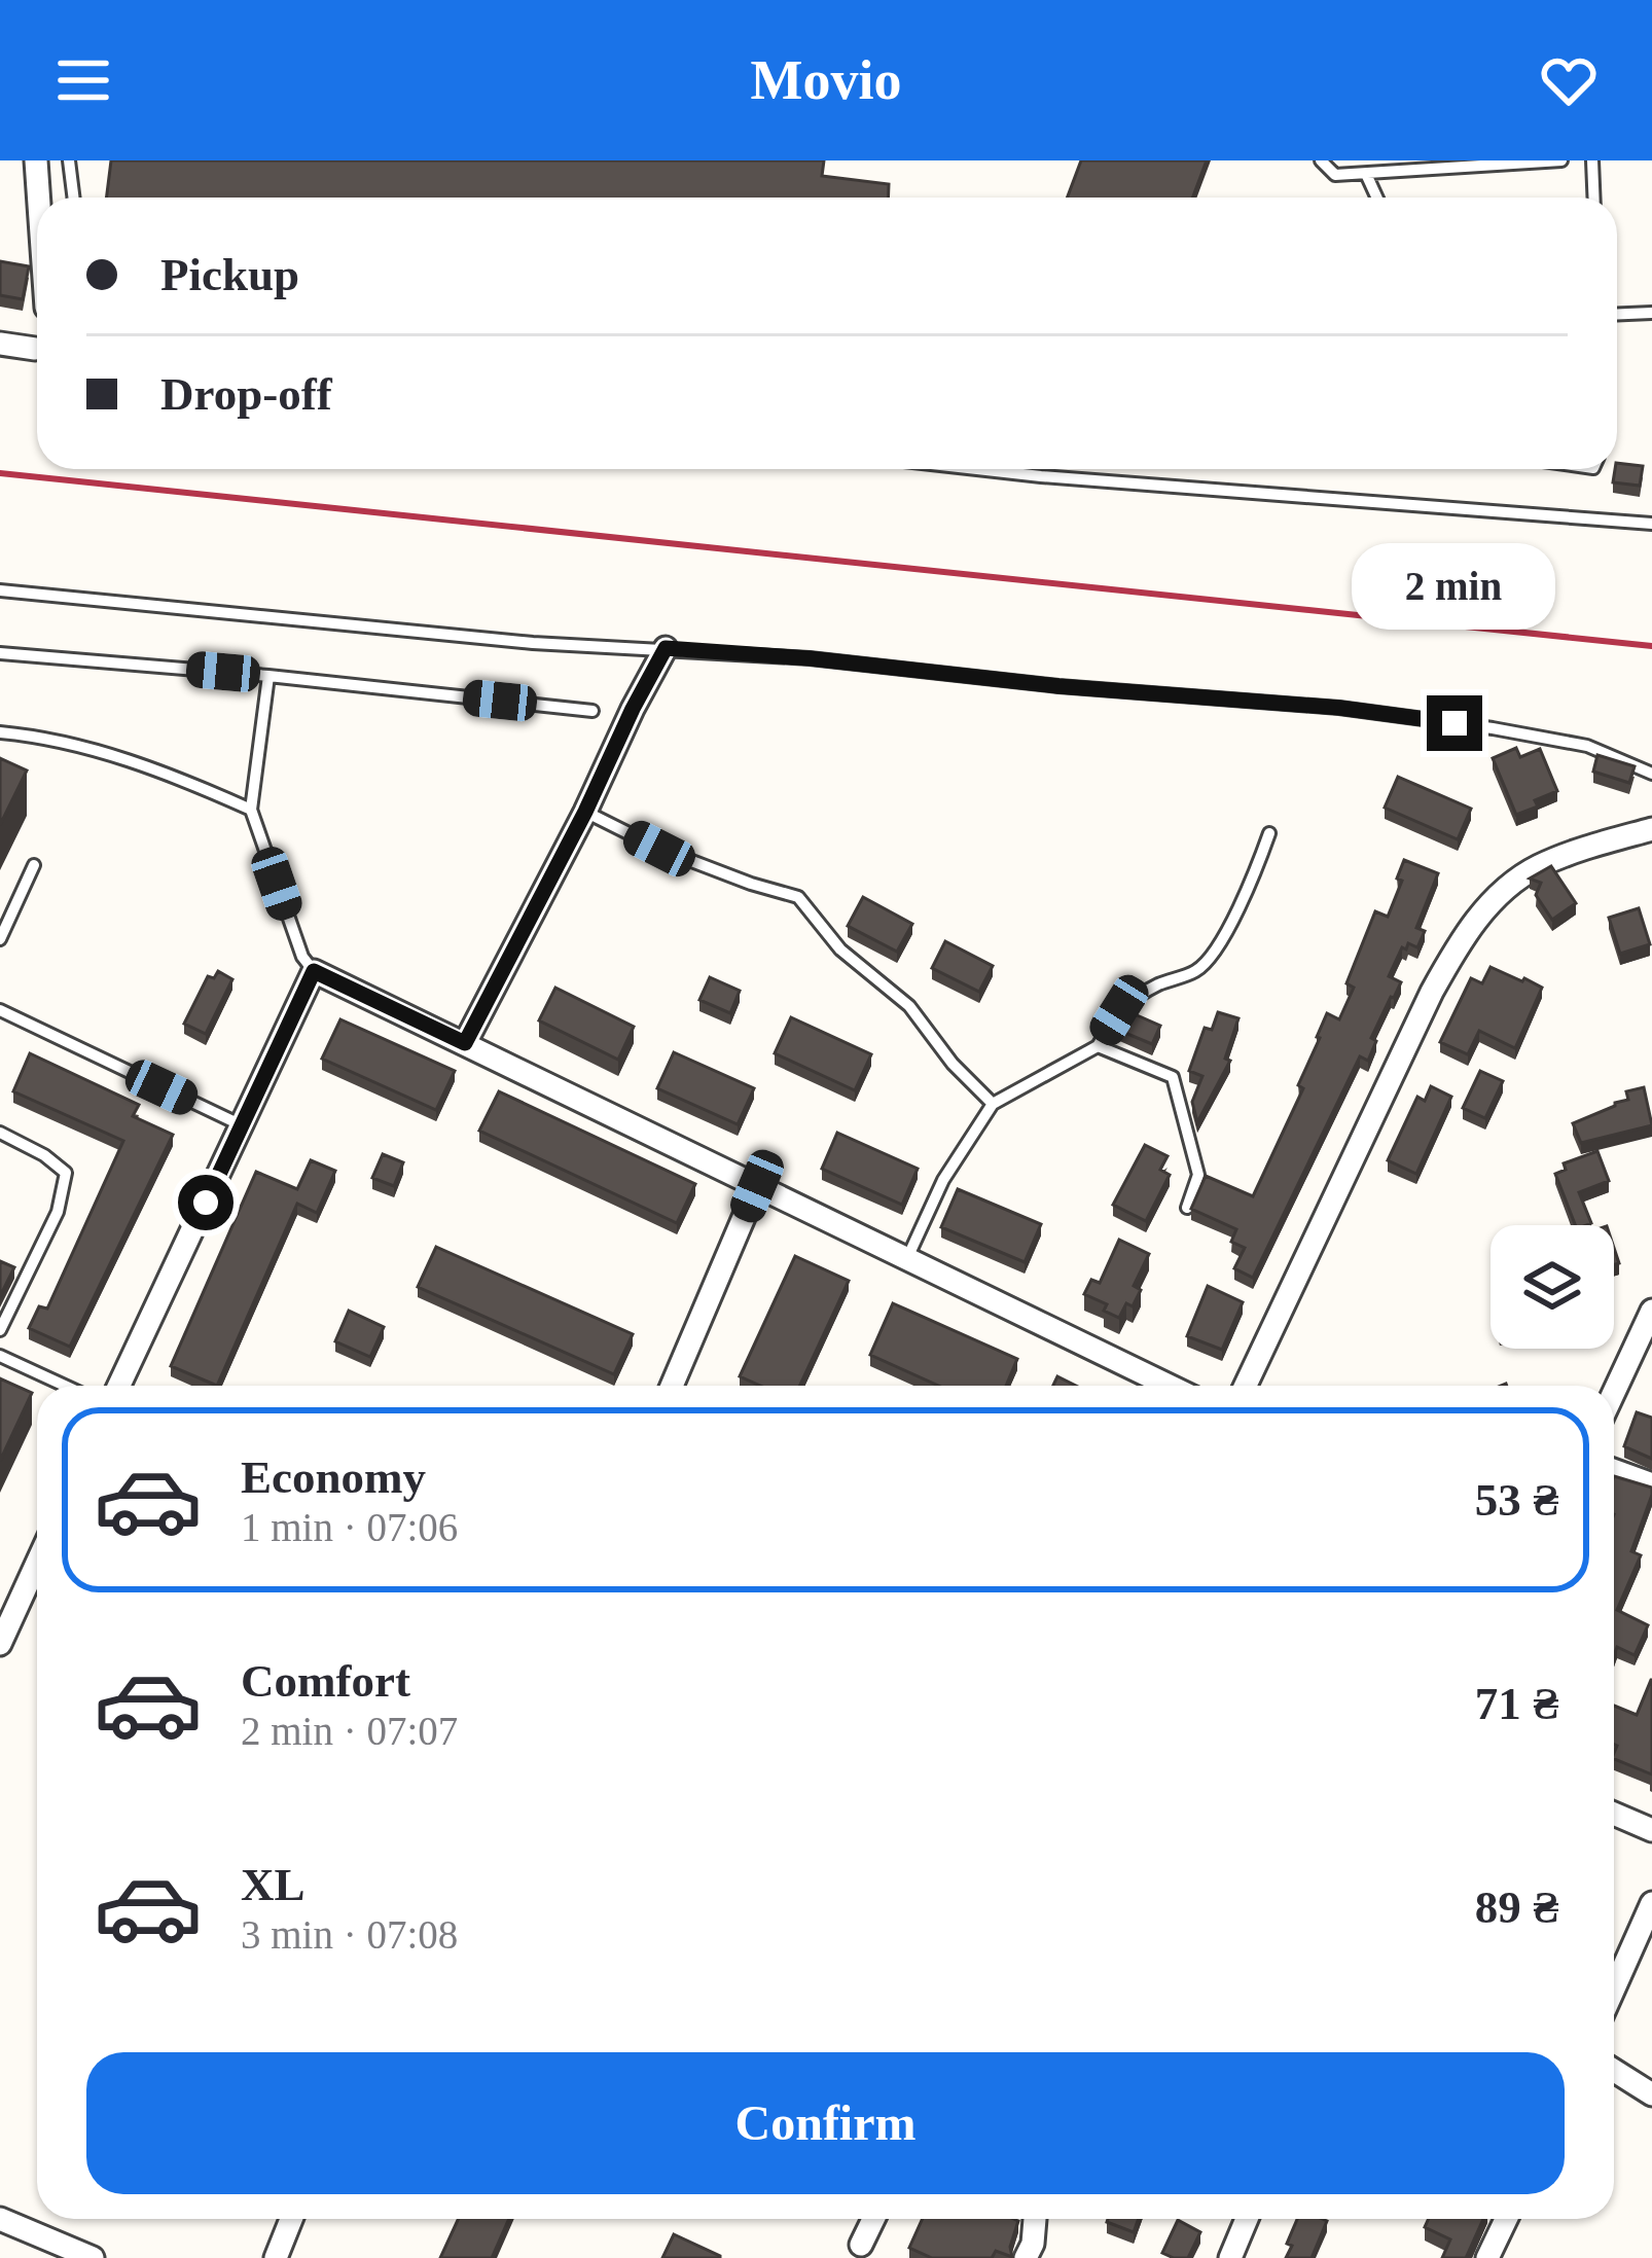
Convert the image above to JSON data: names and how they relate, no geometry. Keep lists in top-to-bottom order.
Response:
{
  "page": {
    "header": "Movio",
    "banner": ["Pickup", "Drop-off"],
    "bubble": "2 min",
    "list": [
      {
        "name": "Economy",
        "note": "1 min · 07:06",
        "value": "53 ₴"
      },
      {
        "name": "Comfort",
        "note": "2 min · 07:07",
        "value": "71 ₴"
      },
      {
        "name": "XL",
        "note": "3 min · 07:08",
        "value": "89 ₴"
      }
    ],
    "buttons": "Confirm"
  }
}
